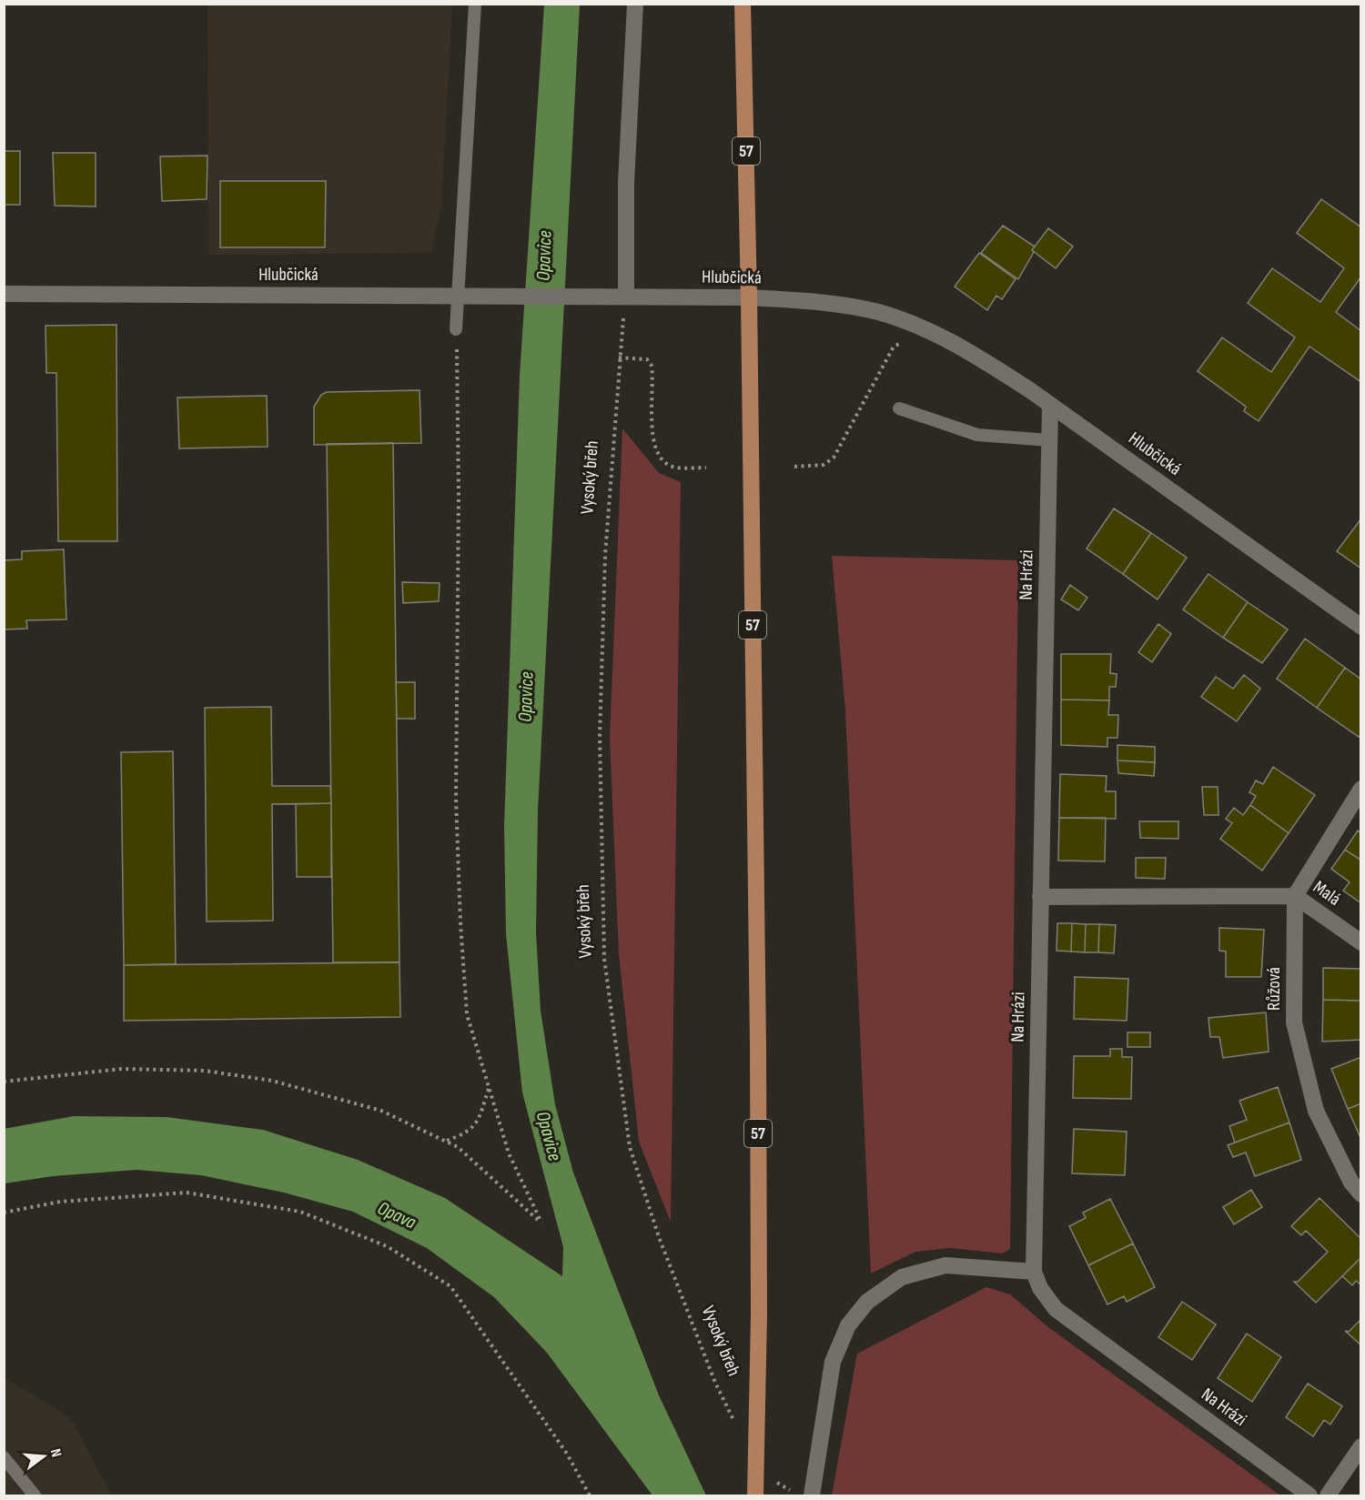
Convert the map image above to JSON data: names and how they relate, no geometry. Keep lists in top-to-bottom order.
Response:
{
  "streets": {
    "main road": ["57"],
    "street": [
      "Hlubčická",
      "Na Hrázi",
      "Malá",
      "Růžová"
    ],
    "path": ["Vysoký břeh"]
  },
  "crossings": [
    ["57", "Hlubčická"],
    ["Hlubčická", "Vysoký břeh"],
    ["Hlubčická", "Na Hrázi"],
    ["Malá", "Růžová"]
  ],
  "water": ["Opavice", "Opava"],
  "north": "right"
}
